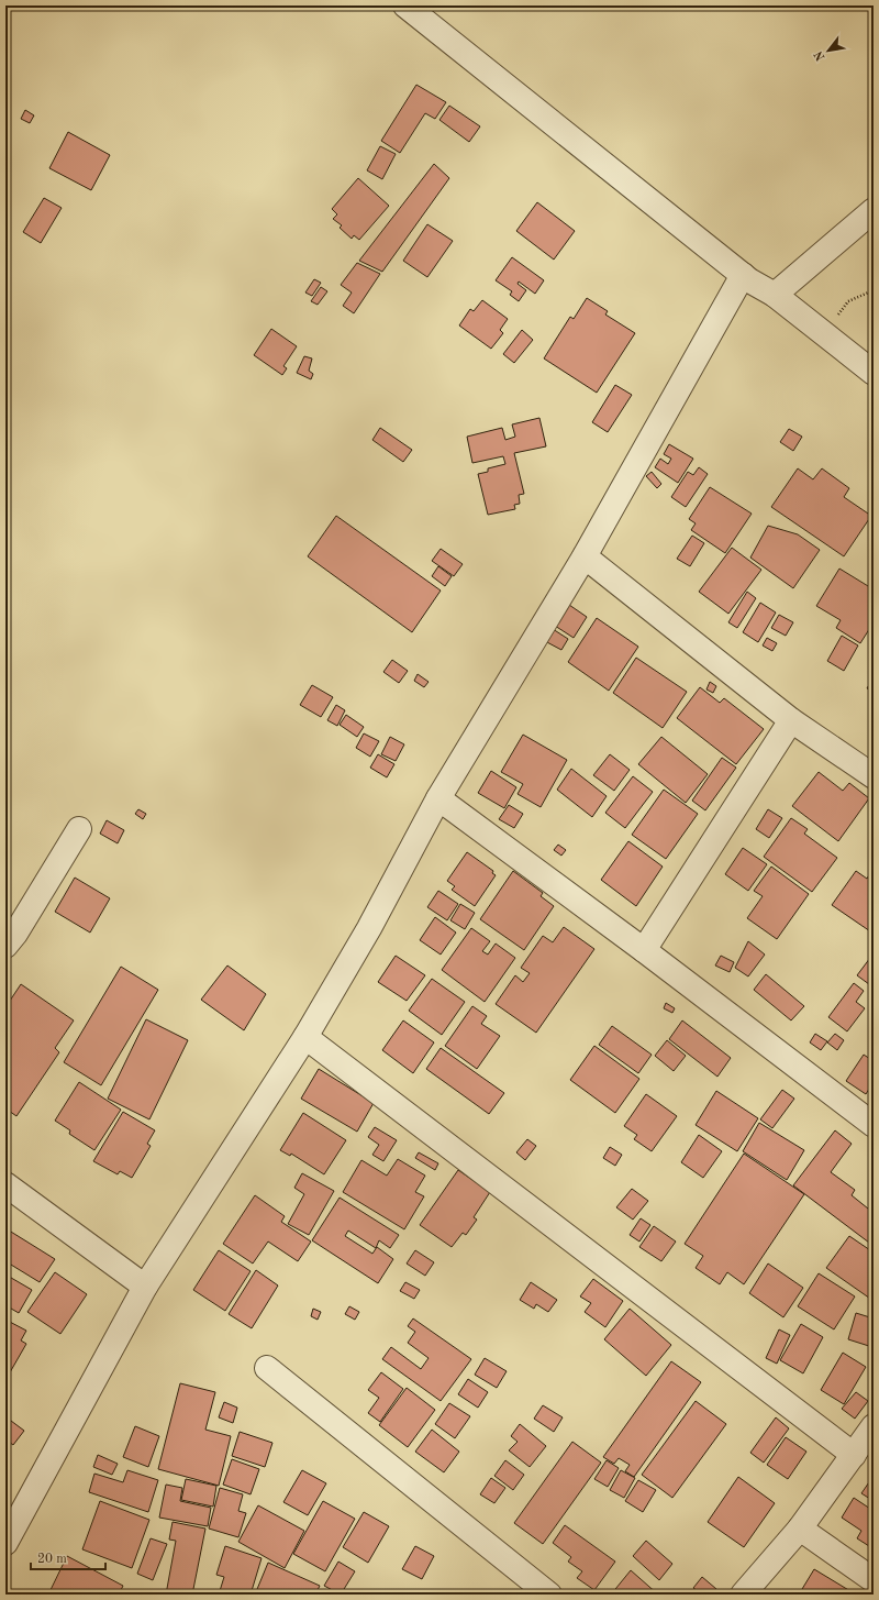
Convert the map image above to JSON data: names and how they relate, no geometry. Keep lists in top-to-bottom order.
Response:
{
  "scale_bar": "20 m",
  "north": "bottom left"
}
